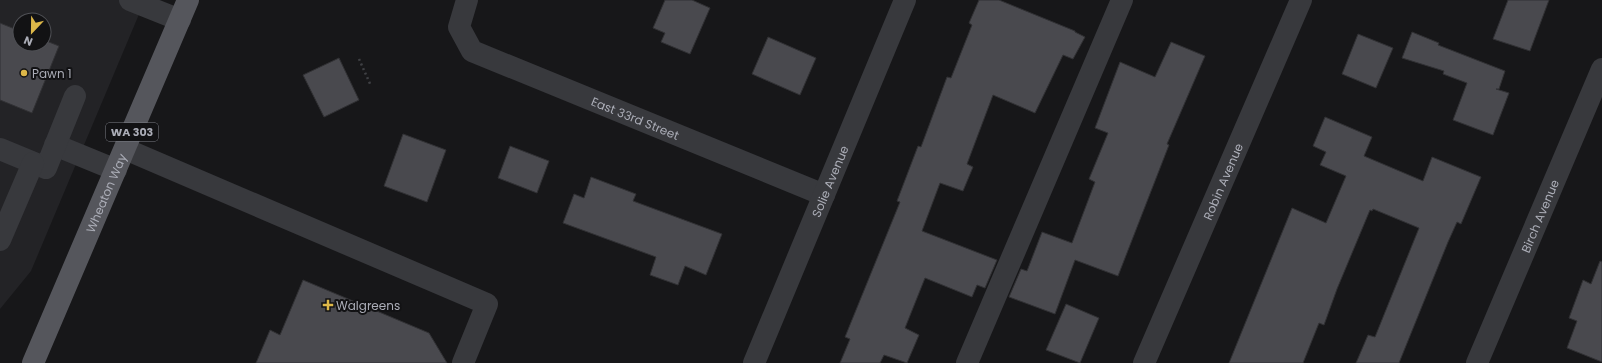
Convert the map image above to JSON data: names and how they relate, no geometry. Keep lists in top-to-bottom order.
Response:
{
  "streets": {
    "main road": ["WA 303", "Wheaton Way"],
    "street": [
      "East 33rd Street",
      "Solie Avenue",
      "Robin Avenue",
      "Birch Avenue"
    ]
  },
  "crossings": [
    ["East 33rd Street", "Solie Avenue"]
  ],
  "places": {
    "other": ["Pawn 1"],
    "health": ["Walgreens"]
  },
  "north": "bottom"
}
